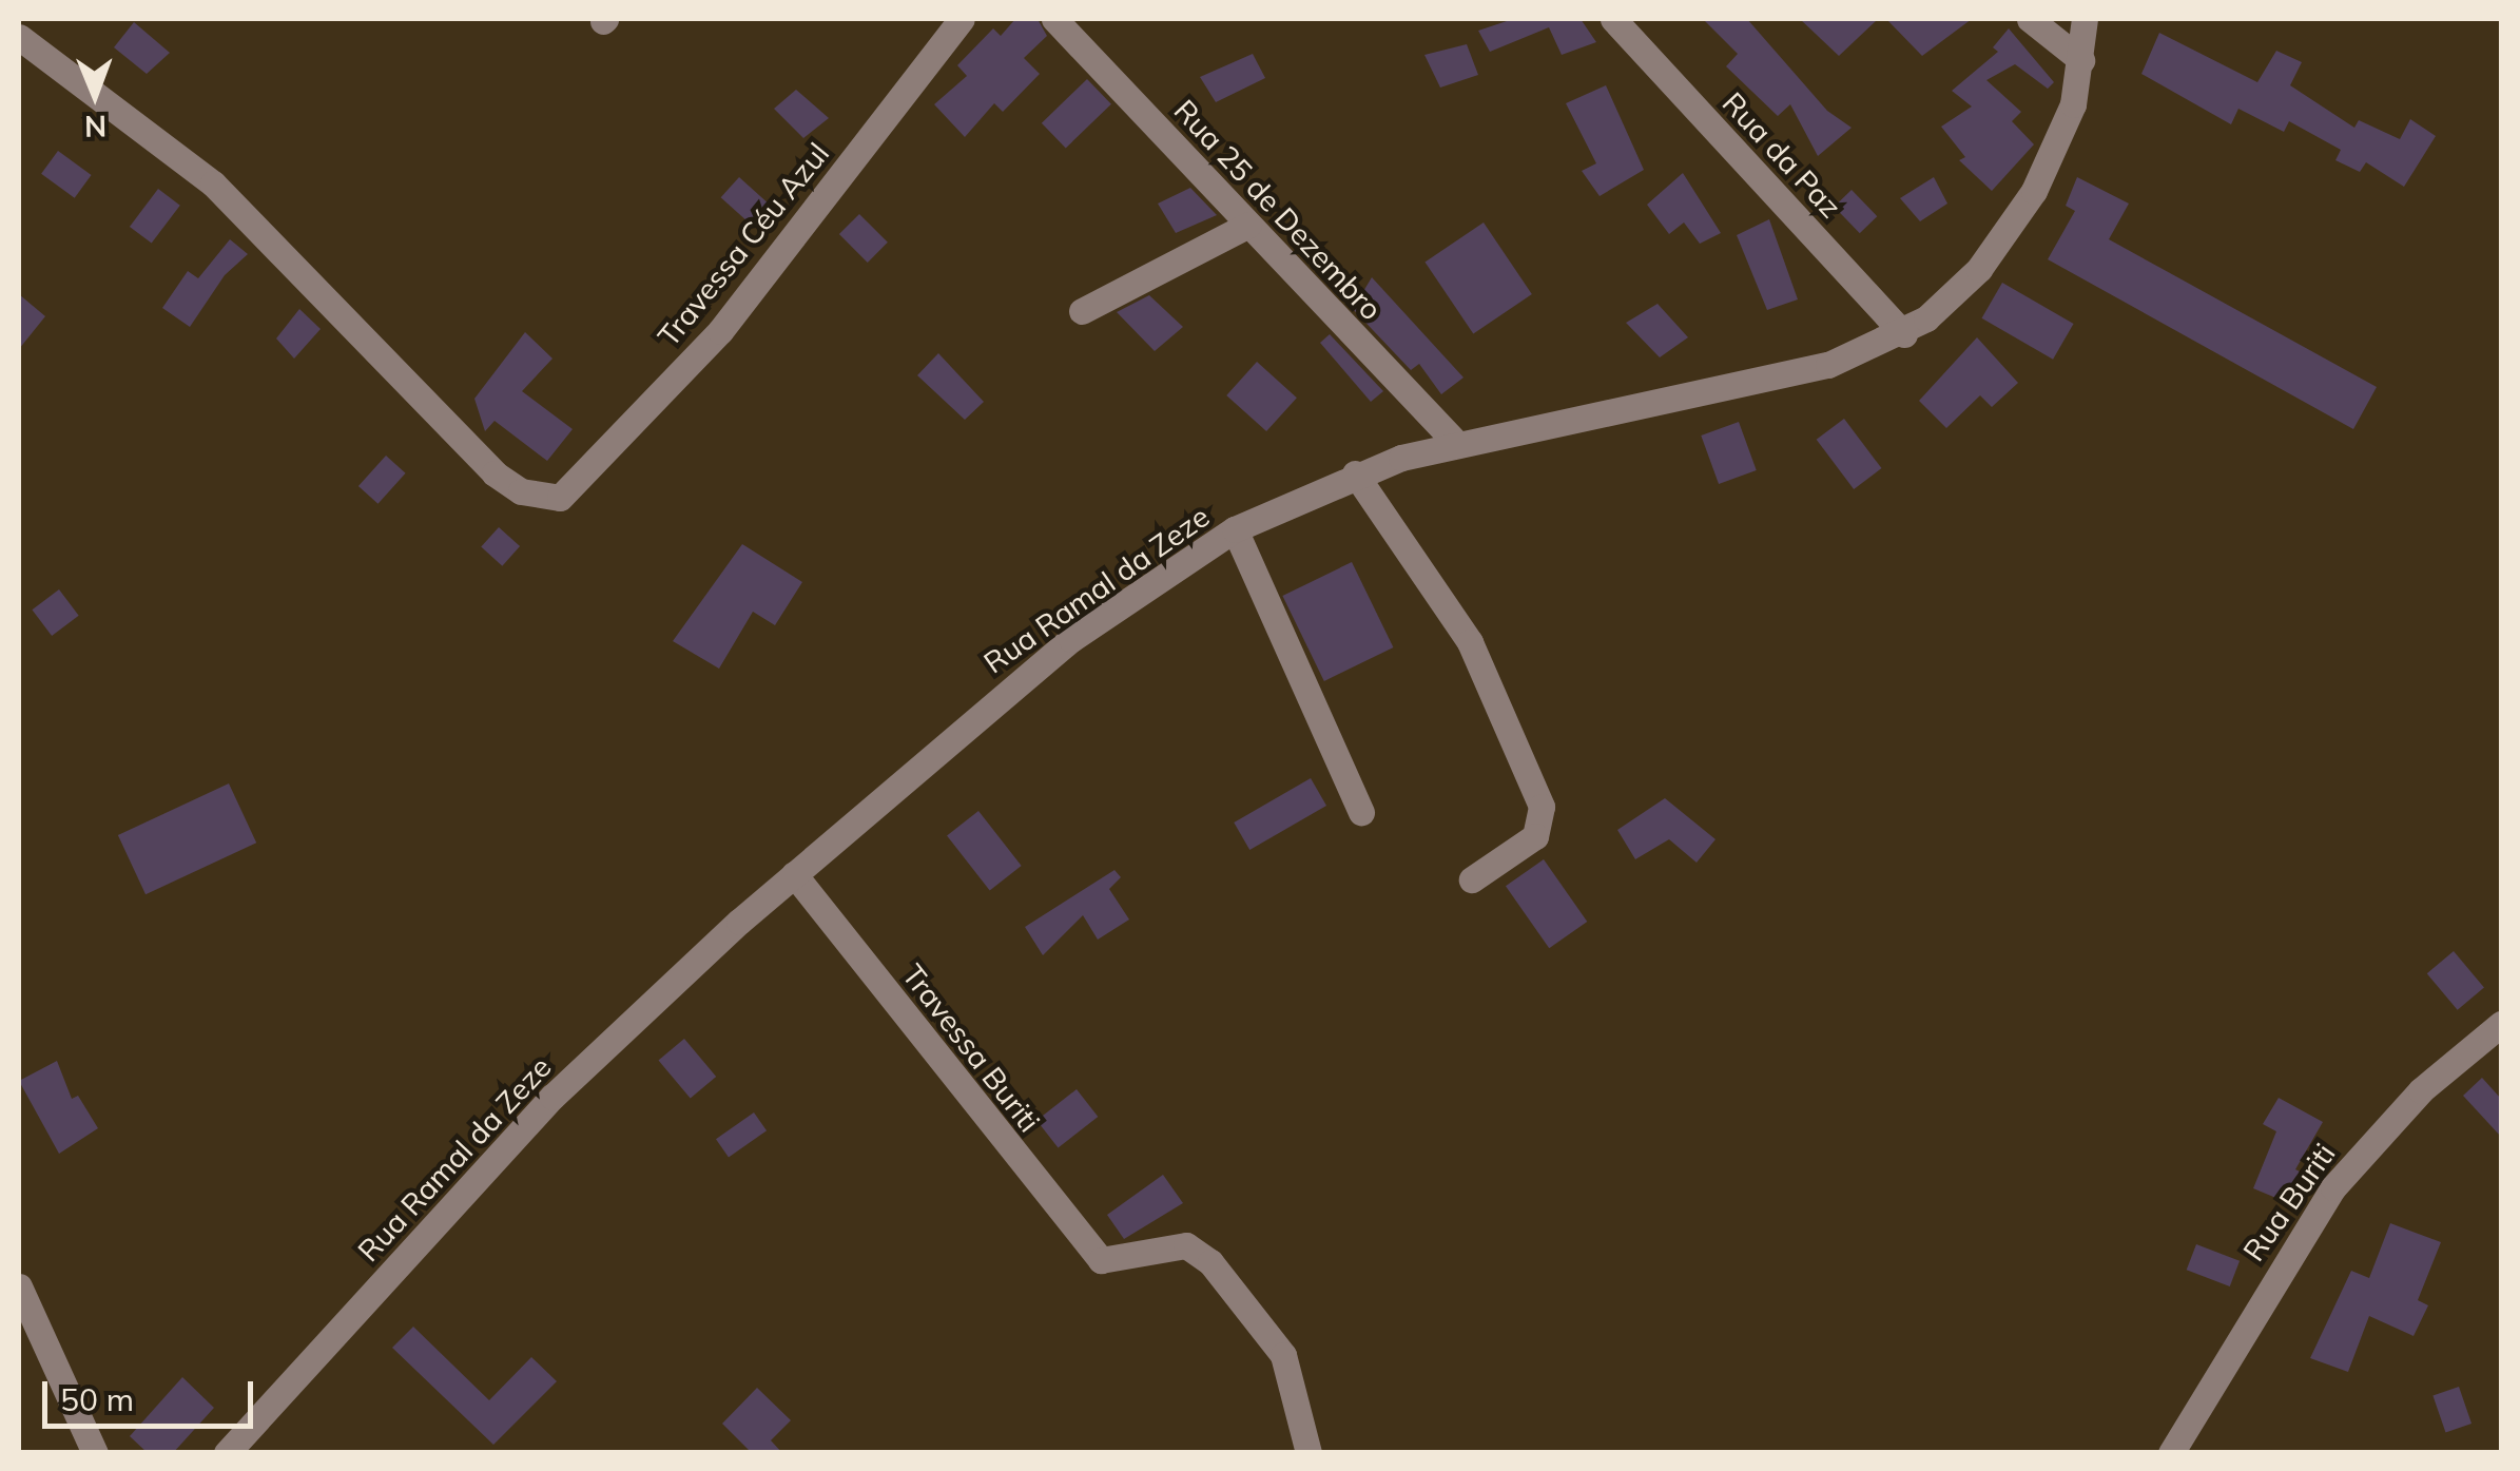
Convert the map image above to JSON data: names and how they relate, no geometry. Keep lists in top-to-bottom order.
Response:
{
  "streets": {
    "street": [
      "Rua da Paz",
      "Rua 25 de Dezembro",
      "Travessa Céu Azul",
      "Rua Ramal da Zeze",
      "Travessa Buriti",
      "Rua Buriti"
    ]
  },
  "crossings": [
    ["Rua da Paz", "Rua Ramal da Zeze"],
    ["Rua 25 de Dezembro", "Rua Ramal da Zeze"],
    ["Rua Ramal da Zeze", "Travessa Buriti"]
  ],
  "scale_bar": "50 m",
  "north": "bottom"
}
